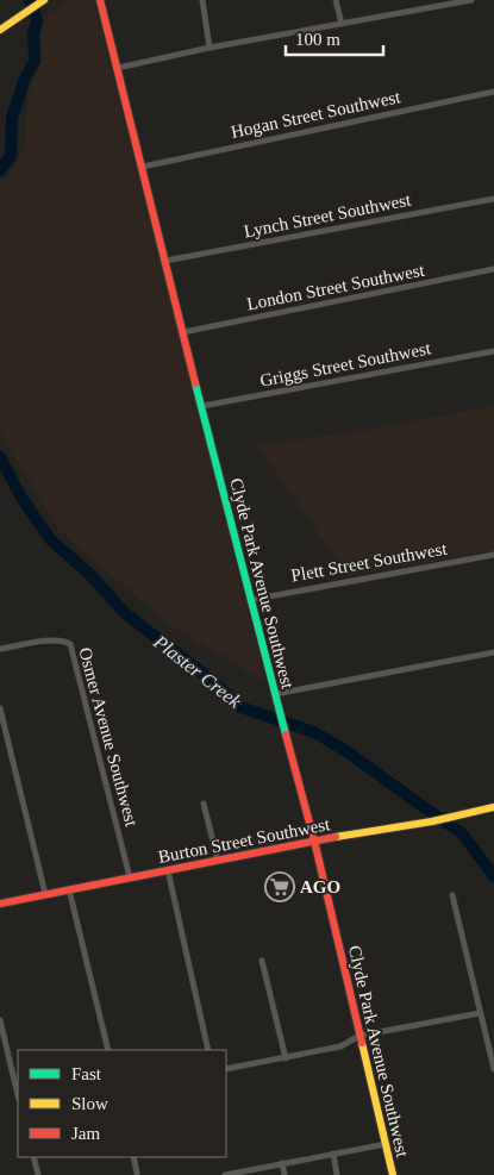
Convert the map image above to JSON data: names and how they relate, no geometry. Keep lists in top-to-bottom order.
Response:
{
  "streets": {
    "main road": ["Clyde Park Avenue Southwest", "Burton Street Southwest"],
    "street": [
      "Hogan Street Southwest",
      "Lynch Street Southwest",
      "London Street Southwest",
      "Griggs Street Southwest",
      "Plett Street Southwest",
      "Osmer Avenue Southwest"
    ]
  },
  "crossings": [
    ["Hogan Street Southwest", "Clyde Park Avenue Southwest"],
    ["Lynch Street Southwest", "Clyde Park Avenue Southwest"],
    ["London Street Southwest", "Clyde Park Avenue Southwest"],
    ["Griggs Street Southwest", "Clyde Park Avenue Southwest"],
    ["Plett Street Southwest", "Clyde Park Avenue Southwest"],
    ["Clyde Park Avenue Southwest", "Burton Street Southwest"],
    ["Osmer Avenue Southwest", "Burton Street Southwest"]
  ],
  "water": ["Plaster Creek"],
  "places": {
    "supermarket": ["AGO"]
  },
  "legend": ["Fast", "Slow", "Jam"],
  "scale_bar": "100 m"
}
